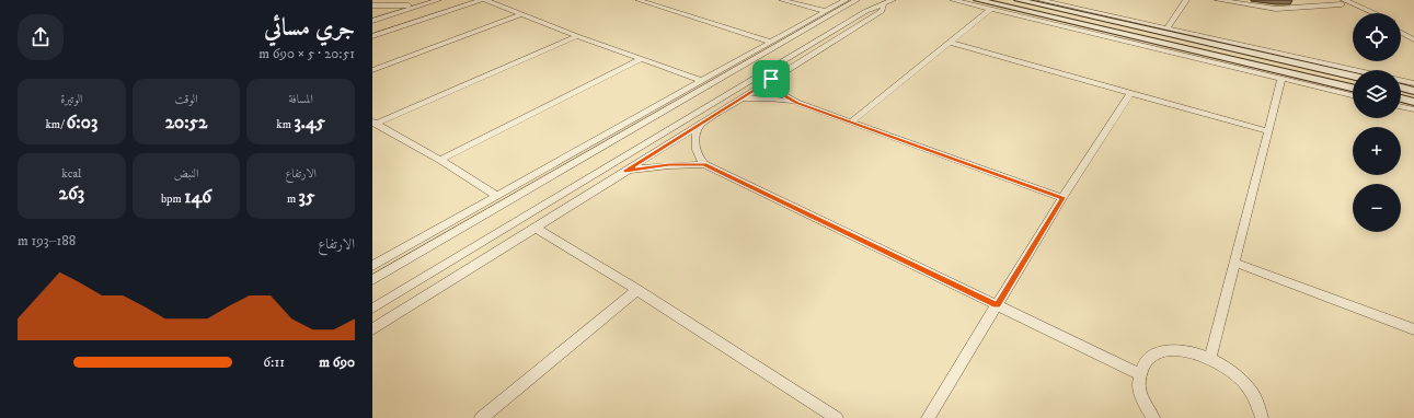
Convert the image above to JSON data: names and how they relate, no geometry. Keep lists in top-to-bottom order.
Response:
{
  "page": {
    "heading": ["جري مسائي", "20:51 · 5 × 690 m"],
    "map_buttons": ["+", "−"],
    "stats": [
      ["المسافة", "3.45 km"],
      ["الوقت", "20:52"],
      ["الوتيرة", "6:03 /km"],
      ["الارتفاع", "35 m"],
      ["النبض", "146 bpm"],
      ["kcal", "263"]
    ],
    "chart": ["الارتفاع", "188–193 m"],
    "list": [
      {
        "name": "690 m",
        "note": "6:11"
      }
    ]
  }
}
